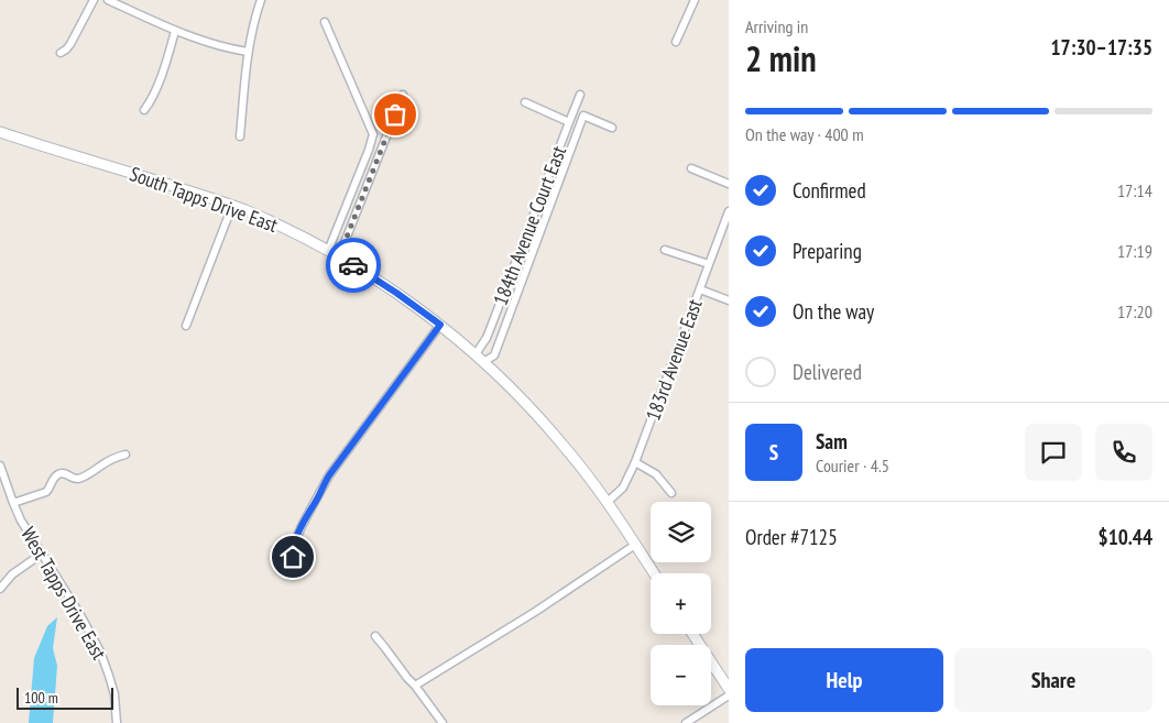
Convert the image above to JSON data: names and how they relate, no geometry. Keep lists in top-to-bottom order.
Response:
{
  "streets": {
    "street": [
      "South Tapps Drive East",
      "184th Avenue Court East",
      "183rd Avenue East",
      "West Tapps Drive East"
    ]
  },
  "crossings": [
    ["South Tapps Drive East", "184th Avenue Court East"],
    ["South Tapps Drive East", "183rd Avenue East"]
  ],
  "scale_bar": "100 m",
  "page": {
    "heading": ["2 min", "Arriving in", "17:30–17:35"],
    "panel": [
      "Sam",
      "Courier · 4.5",
      "Order #7125",
      "$10.44"
    ],
    "bar": "On the way · 400 m",
    "list": [
      ["Confirmed", "17:14"],
      ["Preparing", "17:19"],
      ["On the way", "17:20"],
      "Delivered"
    ],
    "round": "S",
    "map_buttons": ["+", "−"],
    "buttons": ["Help", "Share"],
    "scale": "100 m"
  }
}
